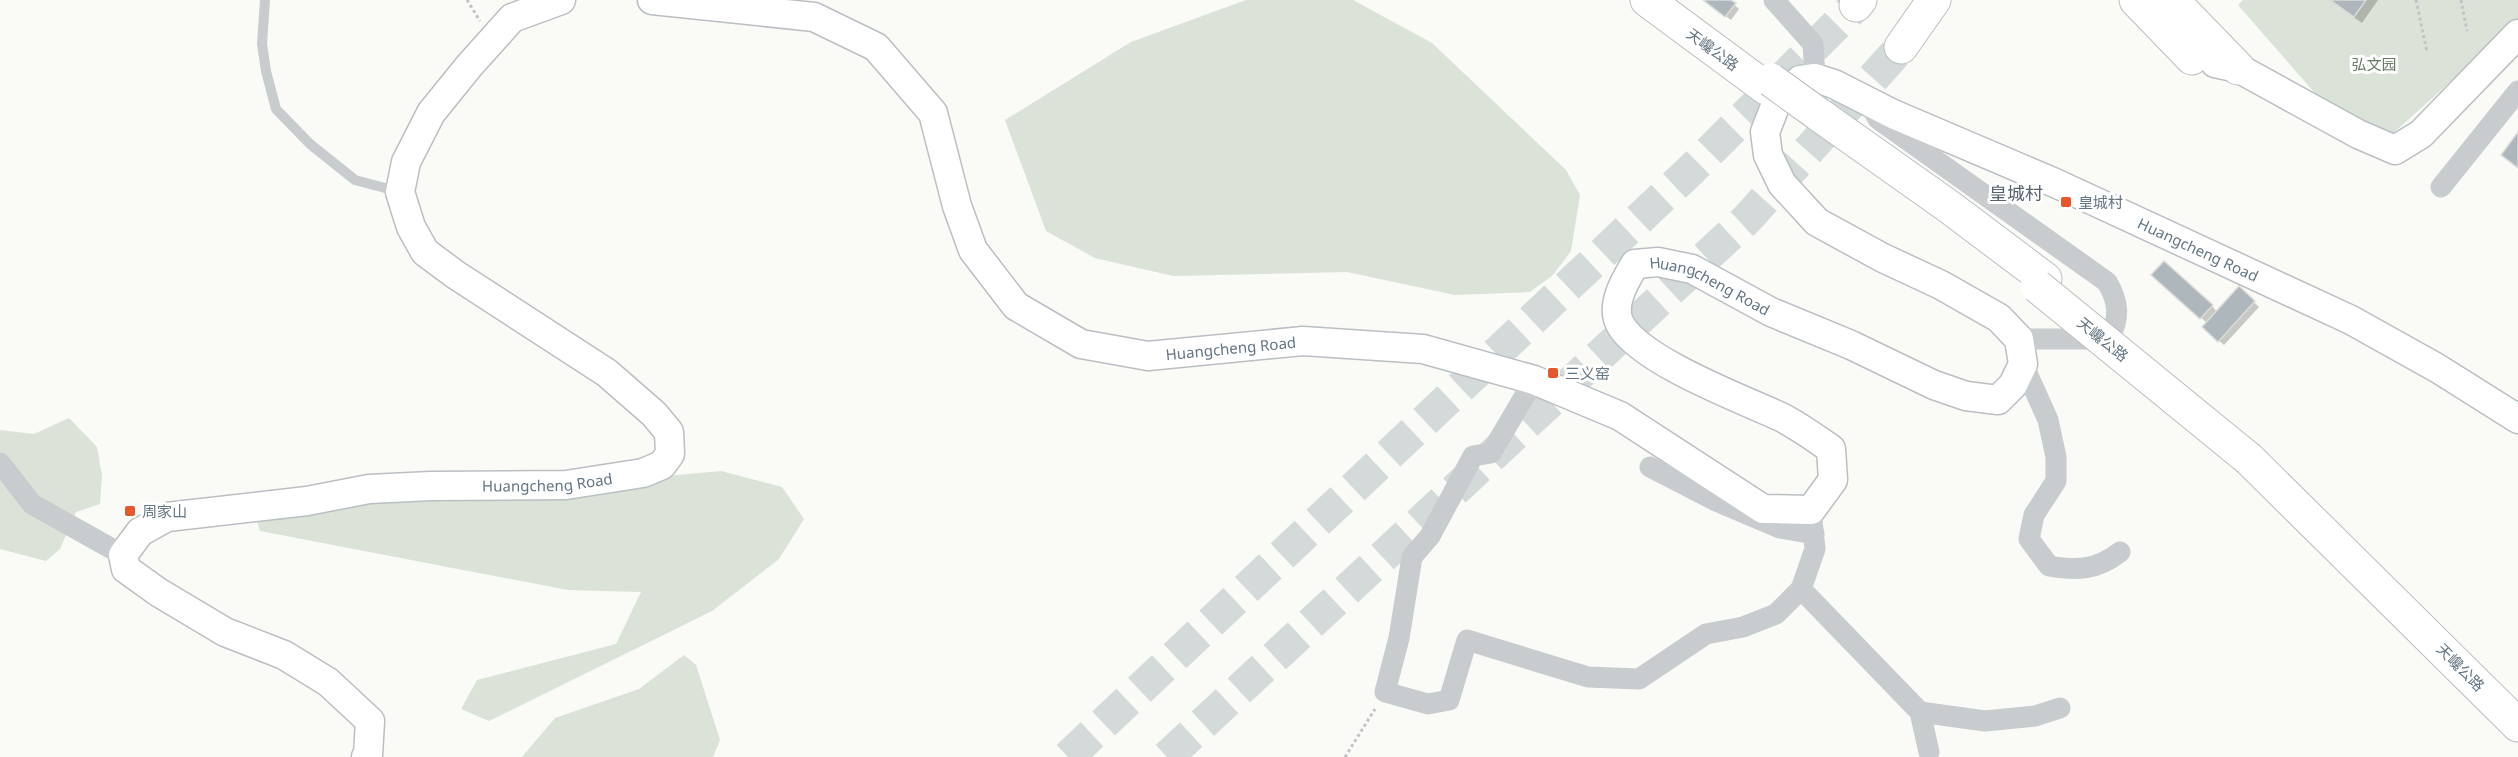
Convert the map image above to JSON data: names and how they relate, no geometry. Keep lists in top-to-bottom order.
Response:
{
  "streets": {
    "main road": ["天巉公路"],
    "street": ["Huangcheng Road"]
  },
  "districts": ["皇城村"],
  "parks": ["弘文园"],
  "places": {
    "transit": ["皇城村", "三义窑", "周家山"]
  }
}
